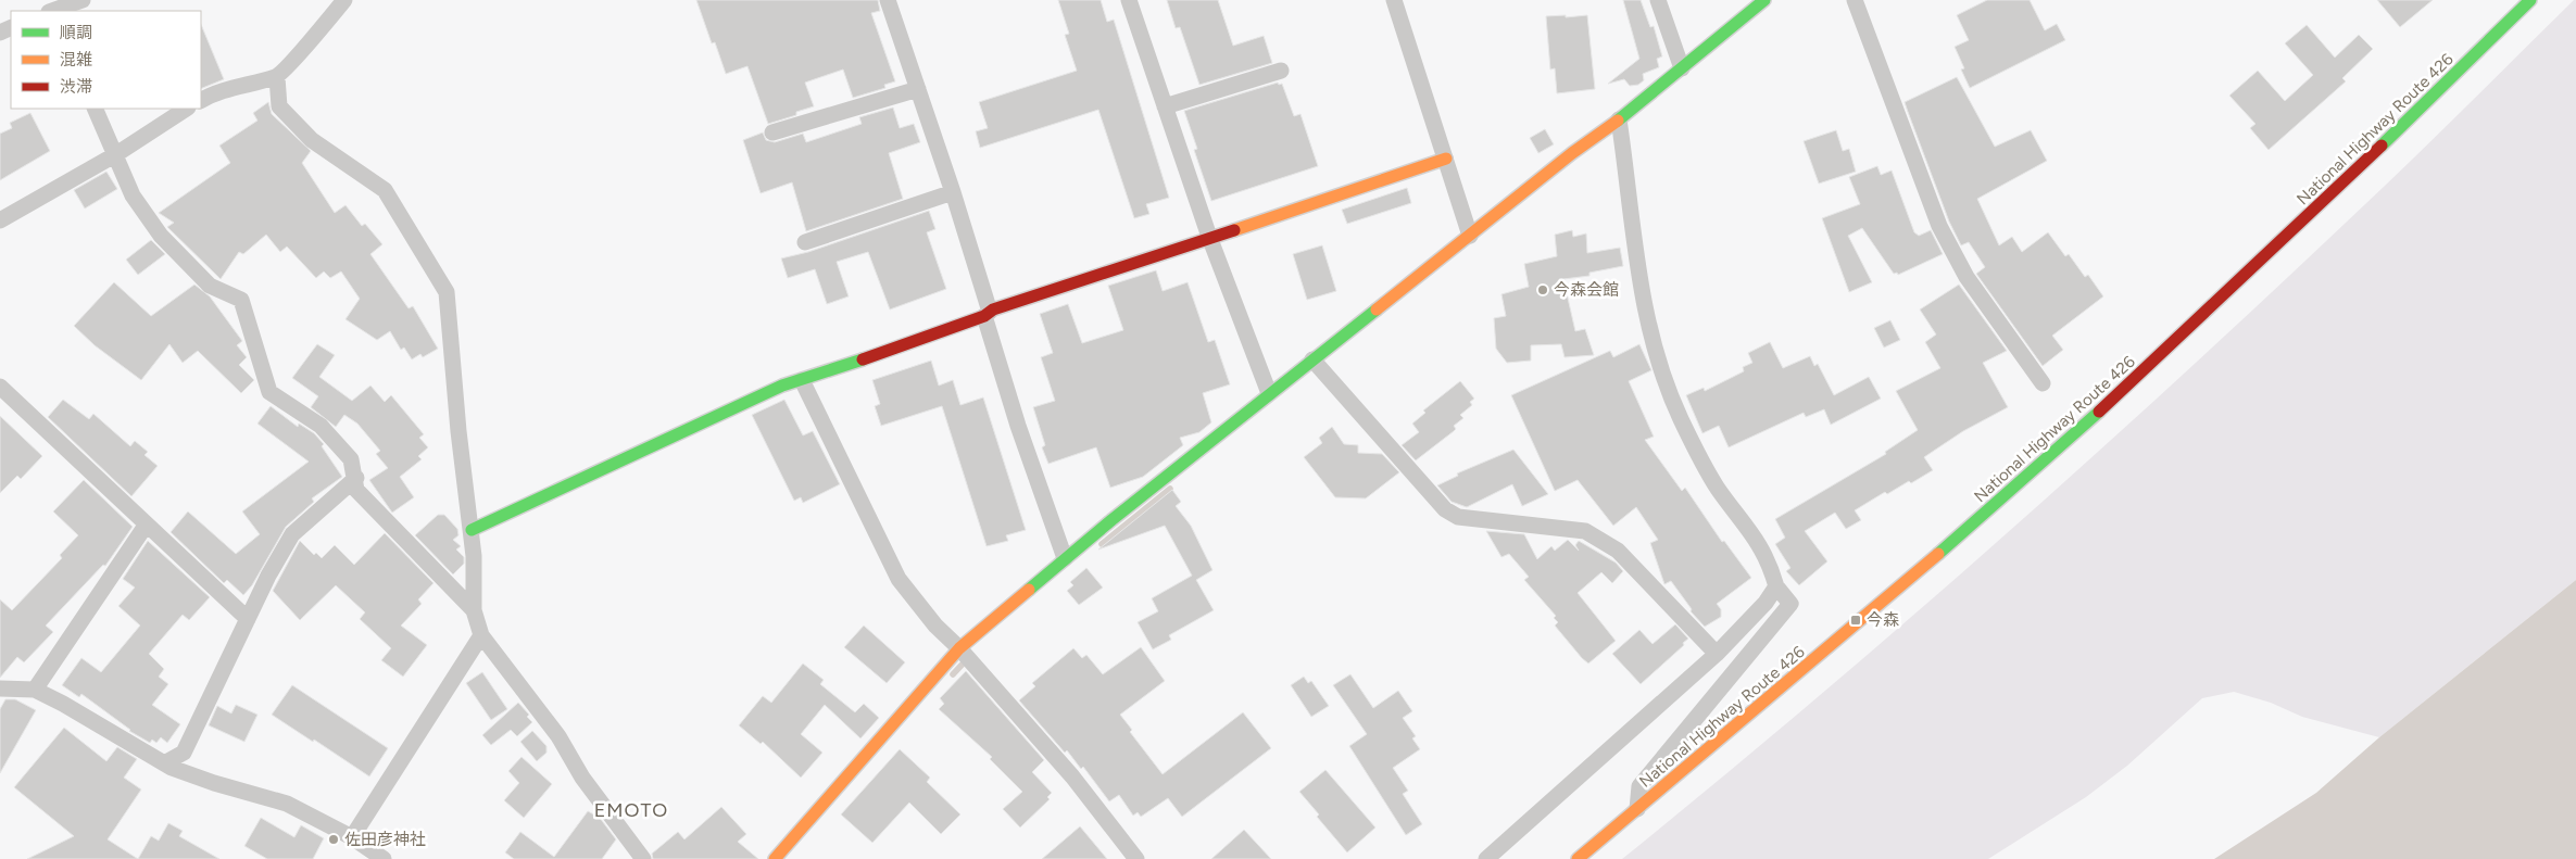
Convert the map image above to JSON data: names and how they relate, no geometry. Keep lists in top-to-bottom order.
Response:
{
  "streets": {
    "main road": ["National Highway Route 426"]
  },
  "districts": ["EMOTO"],
  "places": {
    "other": ["今森会館", "佐田彦神社"],
    "transit": ["今森"]
  },
  "legend": ["順調", "混雑", "渋滞"]
}
